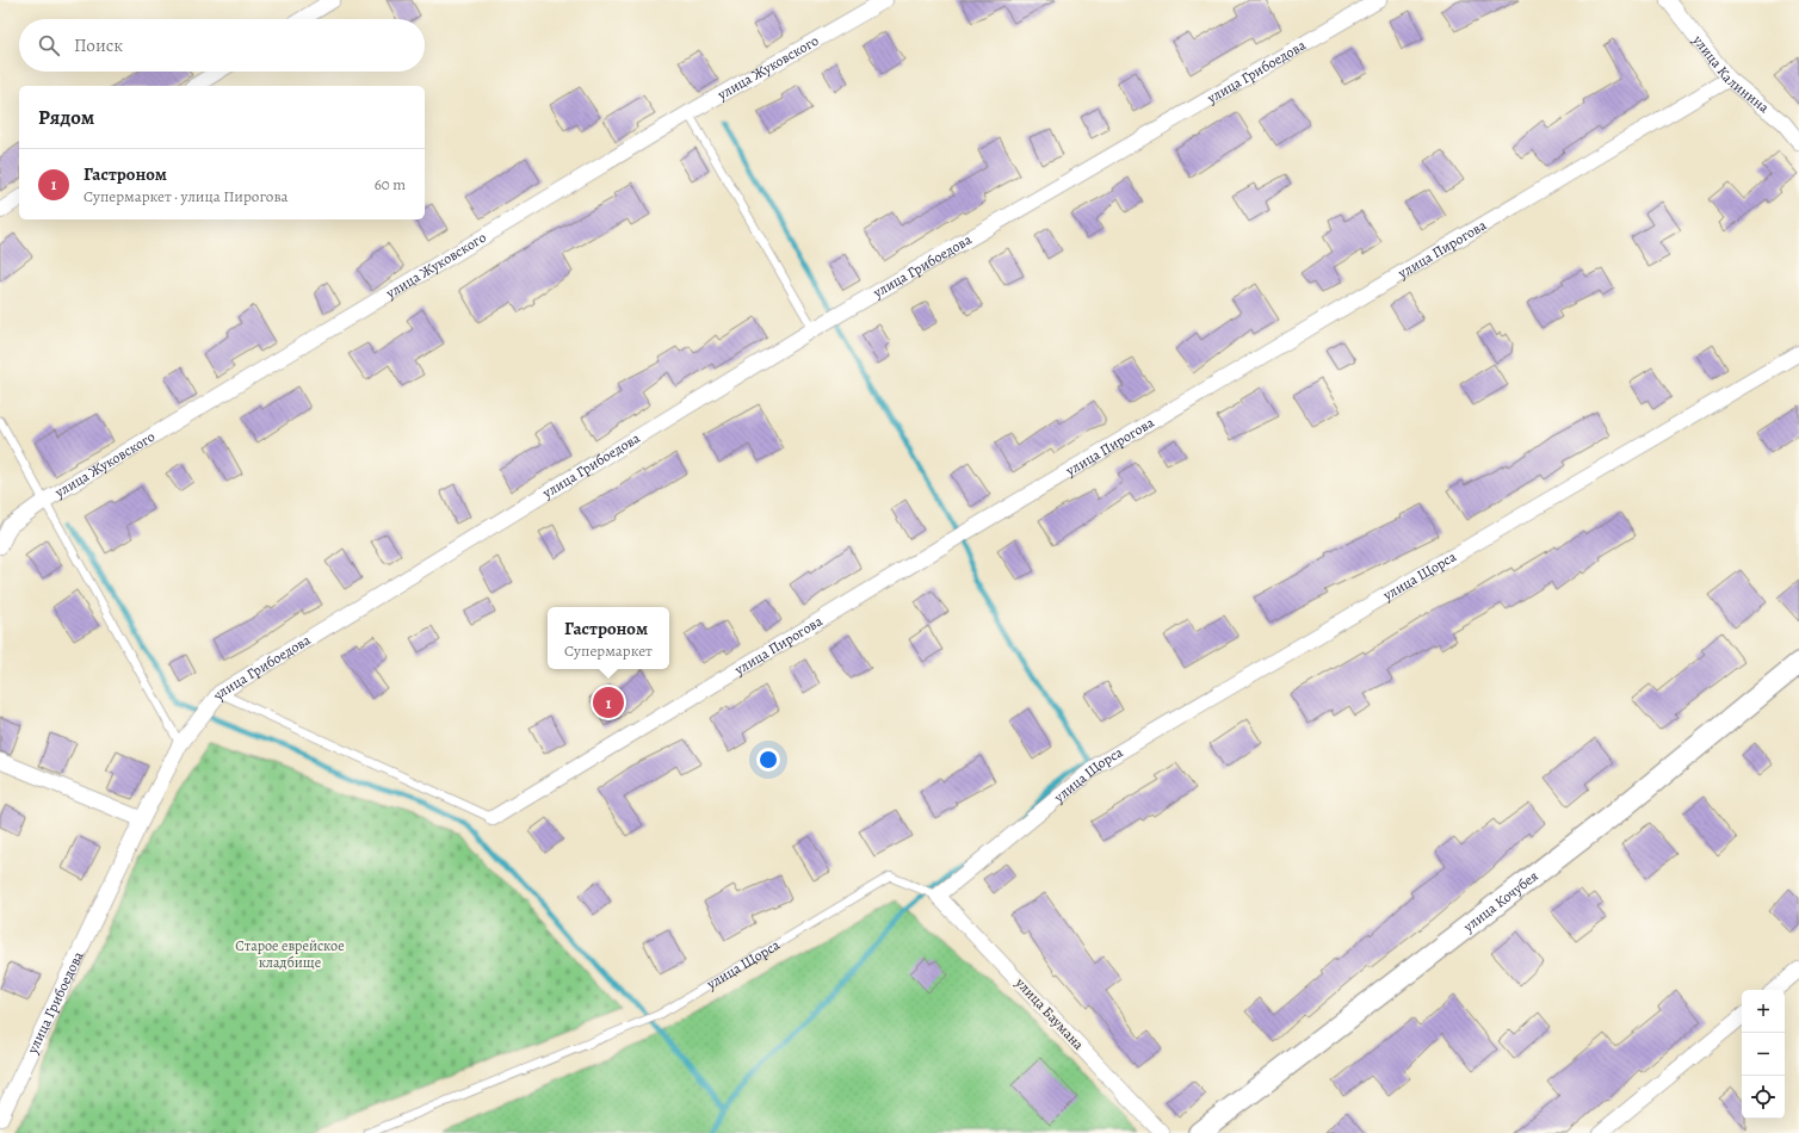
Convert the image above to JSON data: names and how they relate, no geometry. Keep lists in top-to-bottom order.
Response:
{
  "streets": {
    "main road": ["улица Кочубея"],
    "street": [
      "улица Жуковского",
      "улица Грибоедова",
      "улица Калинина",
      "улица Пирогова",
      "улица Щорса",
      "улица Баумана"
    ]
  },
  "crossings": [
    ["улица Калинина", "улица Пирогова"],
    ["улица Щорса", "улица Баумана"]
  ],
  "parks": ["Старое еврейское кладбище"],
  "page": {
    "search": "Поиск",
    "heading": "Рядом",
    "list": [
      {
        "mark": "1",
        "name": "Гастроном",
        "note": "Супермаркет · улица Пирогова",
        "value": "60 m"
      }
    ],
    "popup": ["Гастроном", "Супермаркет"],
    "pins": "1",
    "map_buttons": ["+", "−"]
  }
}
